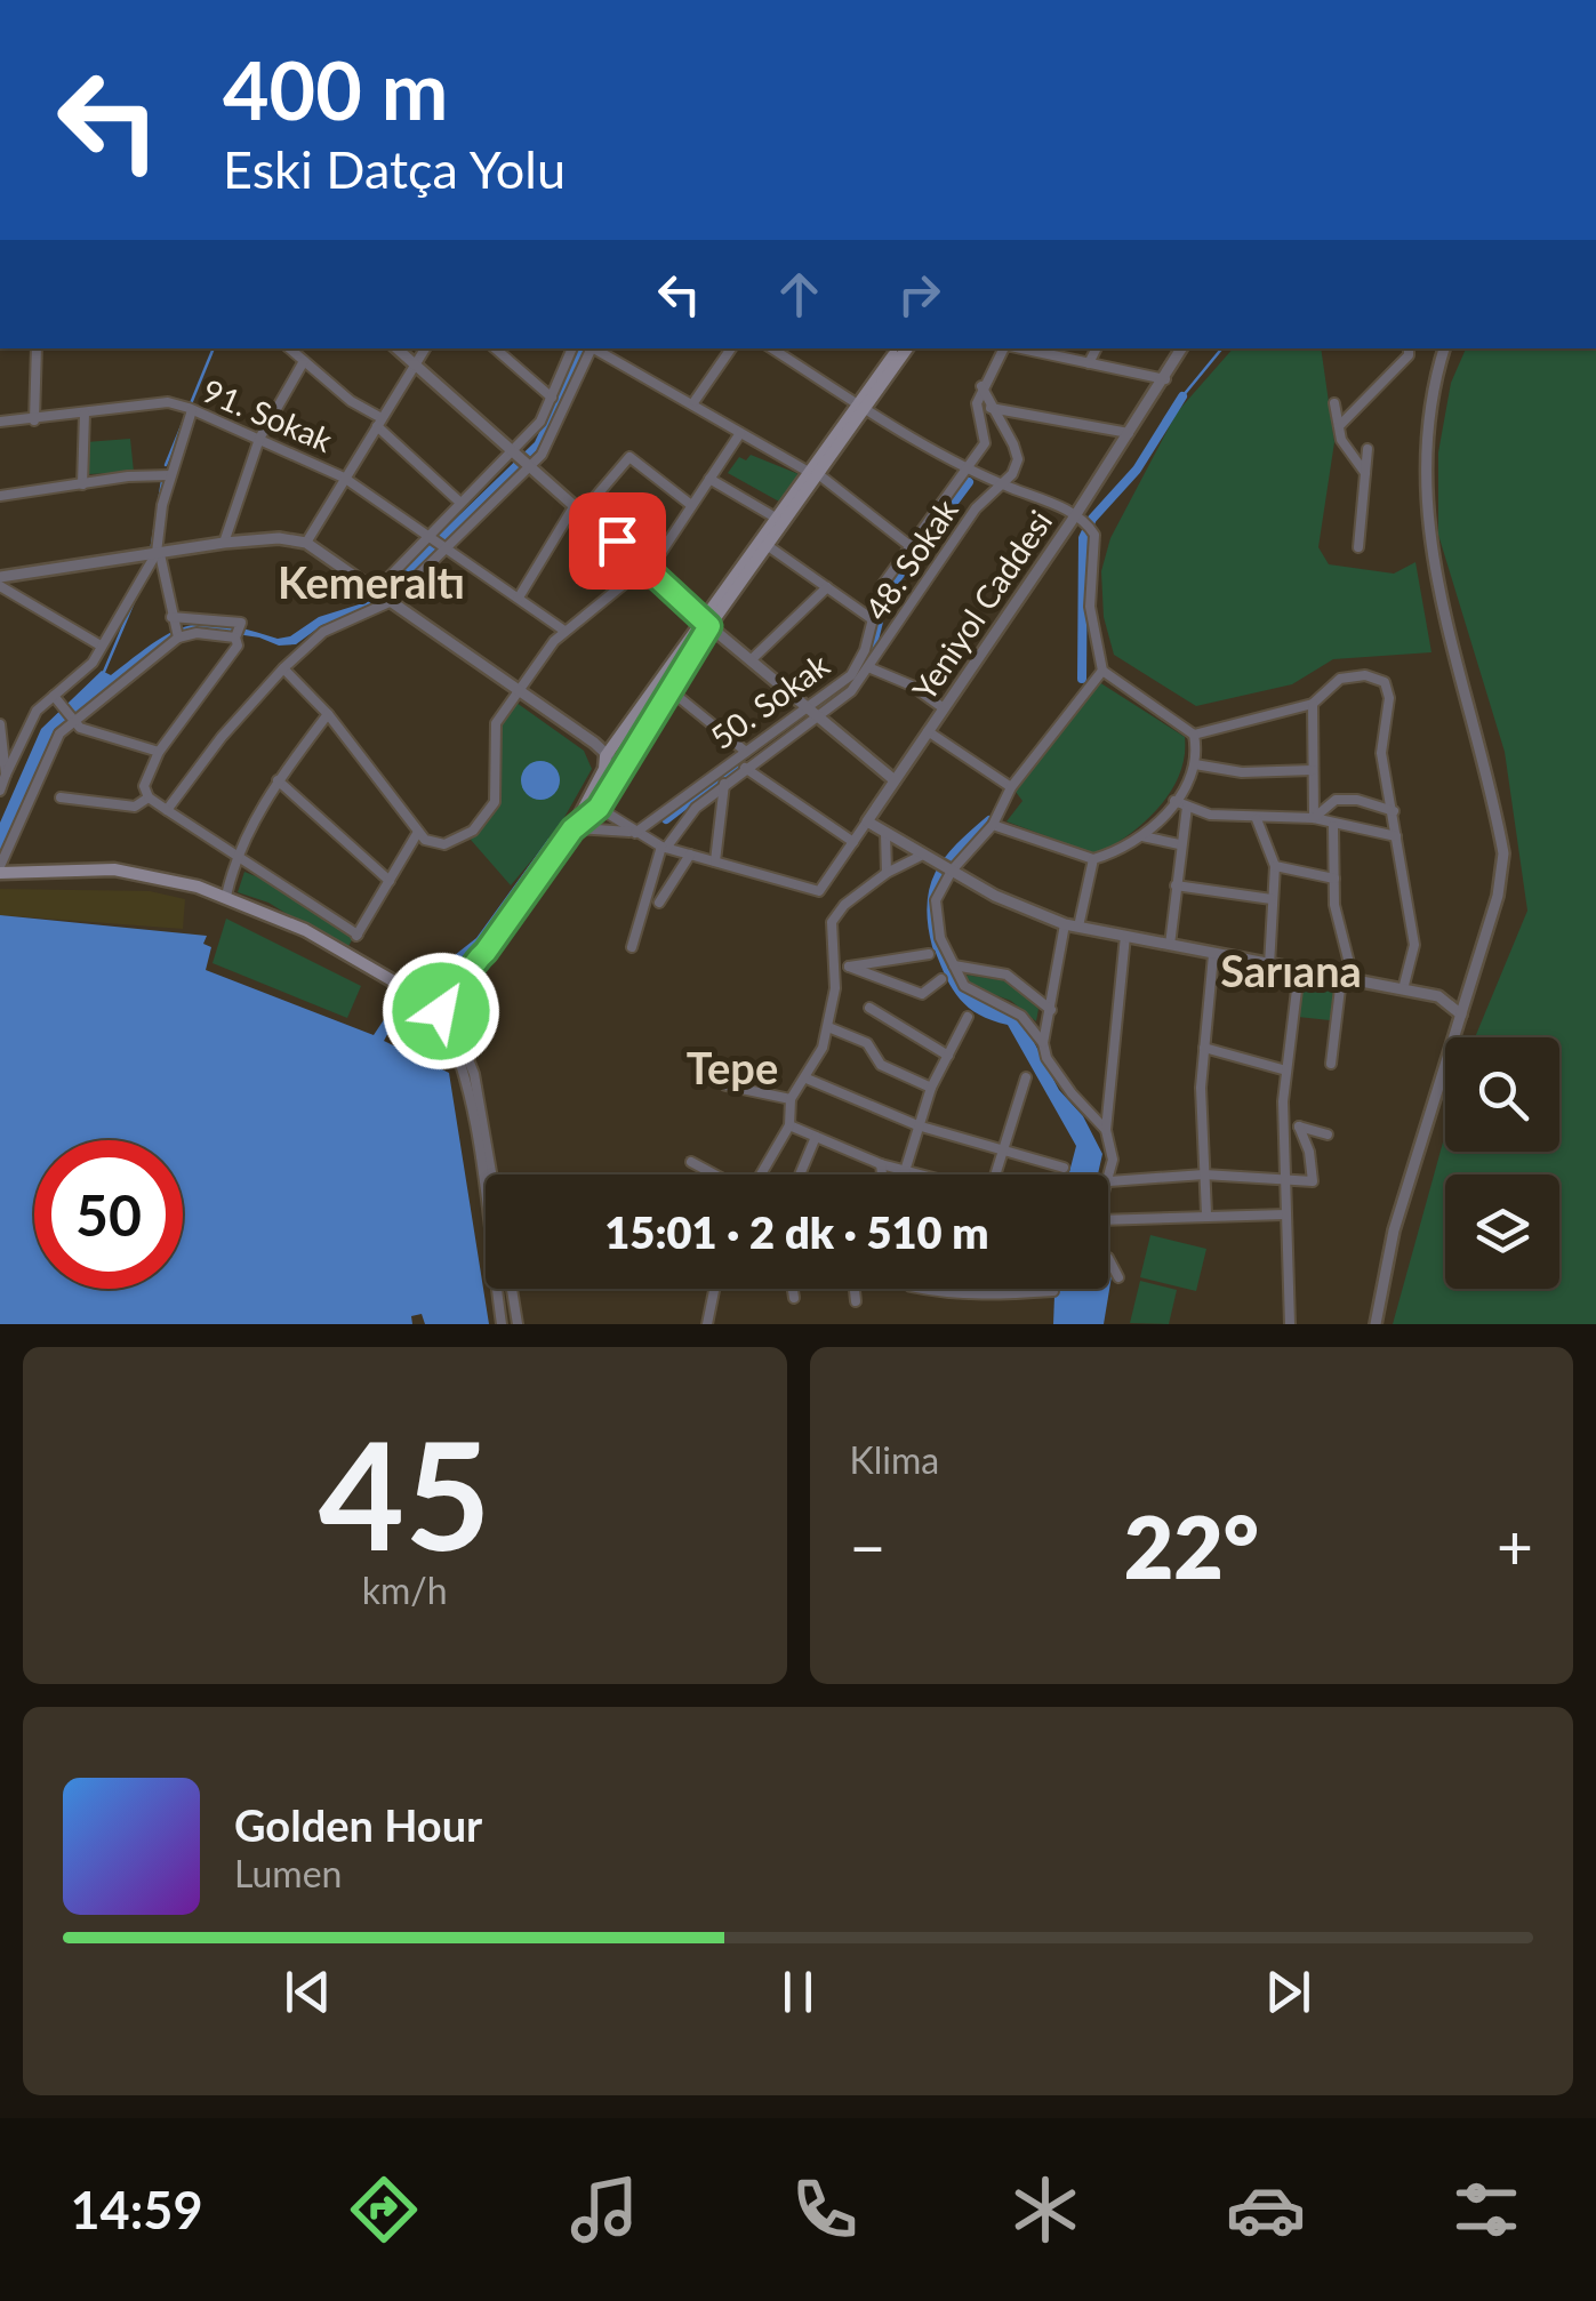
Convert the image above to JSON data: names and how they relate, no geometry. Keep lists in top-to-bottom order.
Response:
{
  "streets": {
    "street": [
      "91. Sokak",
      "48. Sokak",
      "Yeniyol Caddesi",
      "50. Sokak"
    ]
  },
  "crossings": [
    ["48. Sokak", "50. Sokak"]
  ],
  "districts": ["Kemeraltı", "Sarıana", "Tepe"],
  "page": {
    "turn": ["400 m", "Eski Datça Yolu"],
    "limit": "50",
    "trip": "15:01 · 2 dk · 510 m",
    "tile": [
      ["45", "km/h"],
      "Klima"
    ],
    "heat": ["−", "22°", "+"],
    "song": ["Golden Hour", "Lumen"],
    "tabs": "14:59"
  }
}
